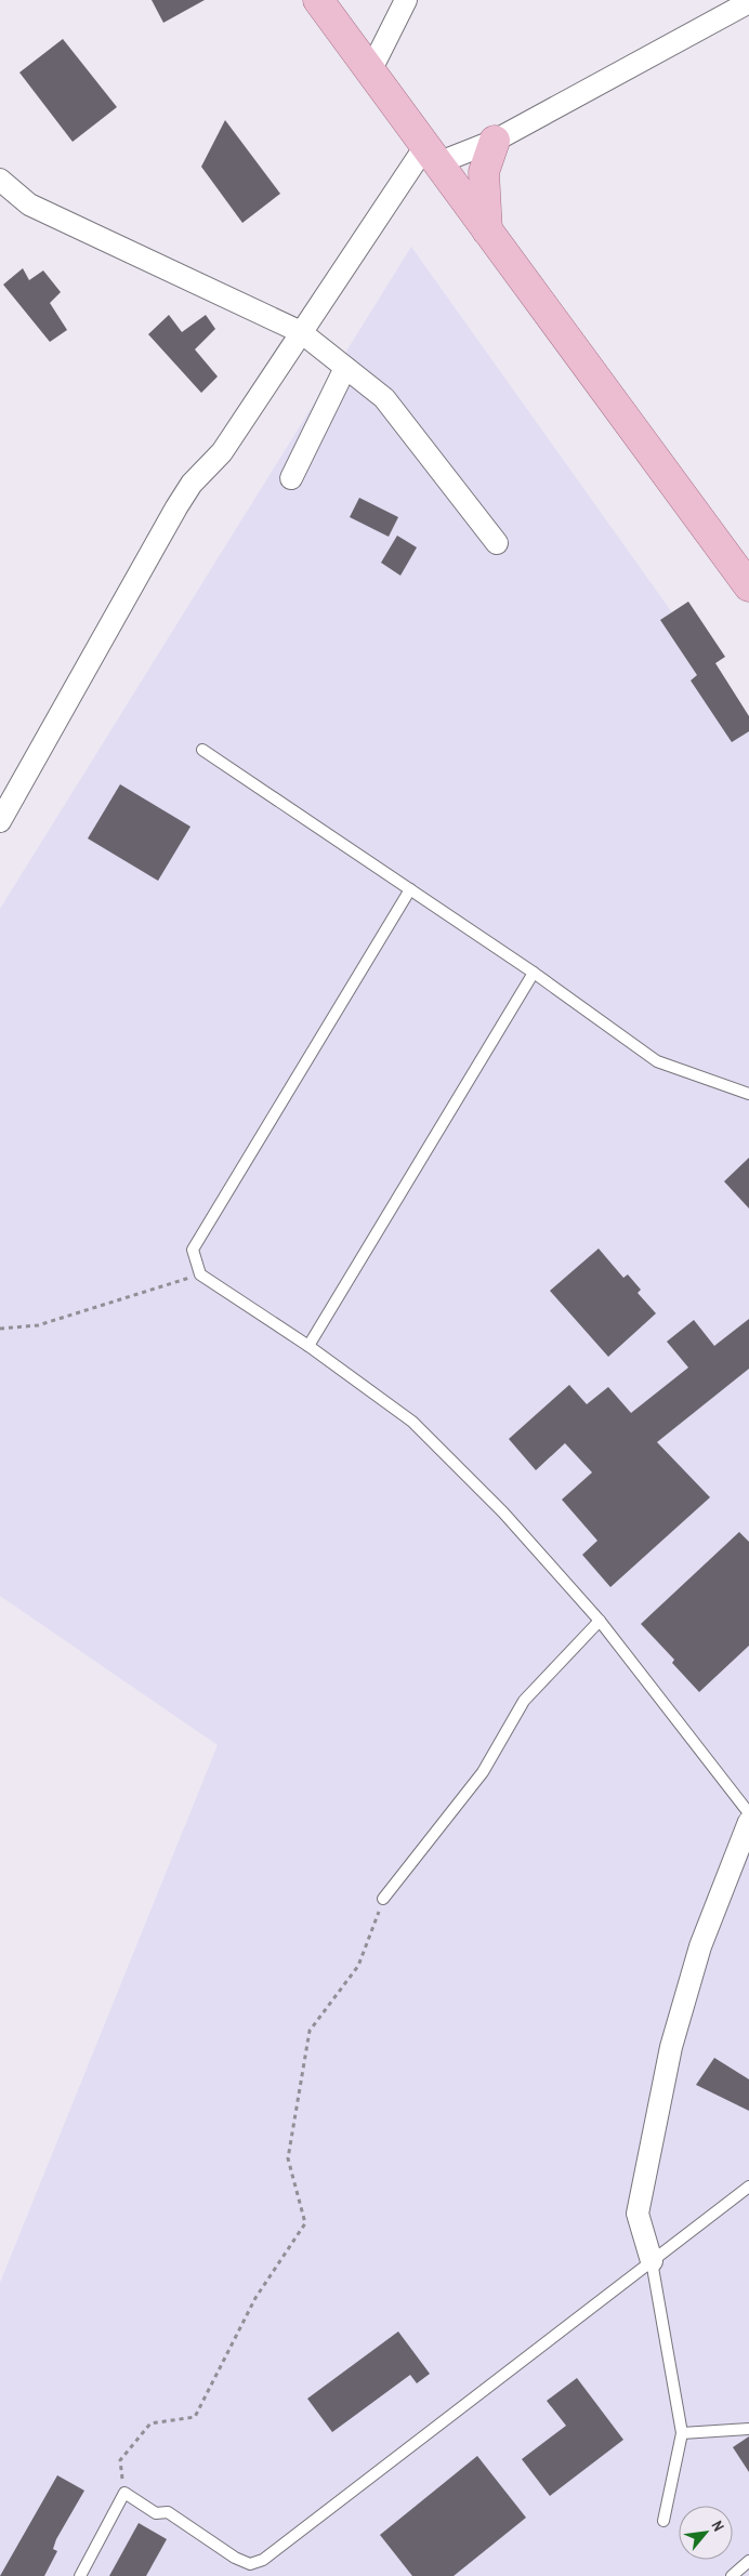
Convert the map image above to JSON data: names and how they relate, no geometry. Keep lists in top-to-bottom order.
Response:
{
  "north": "top right"
}
